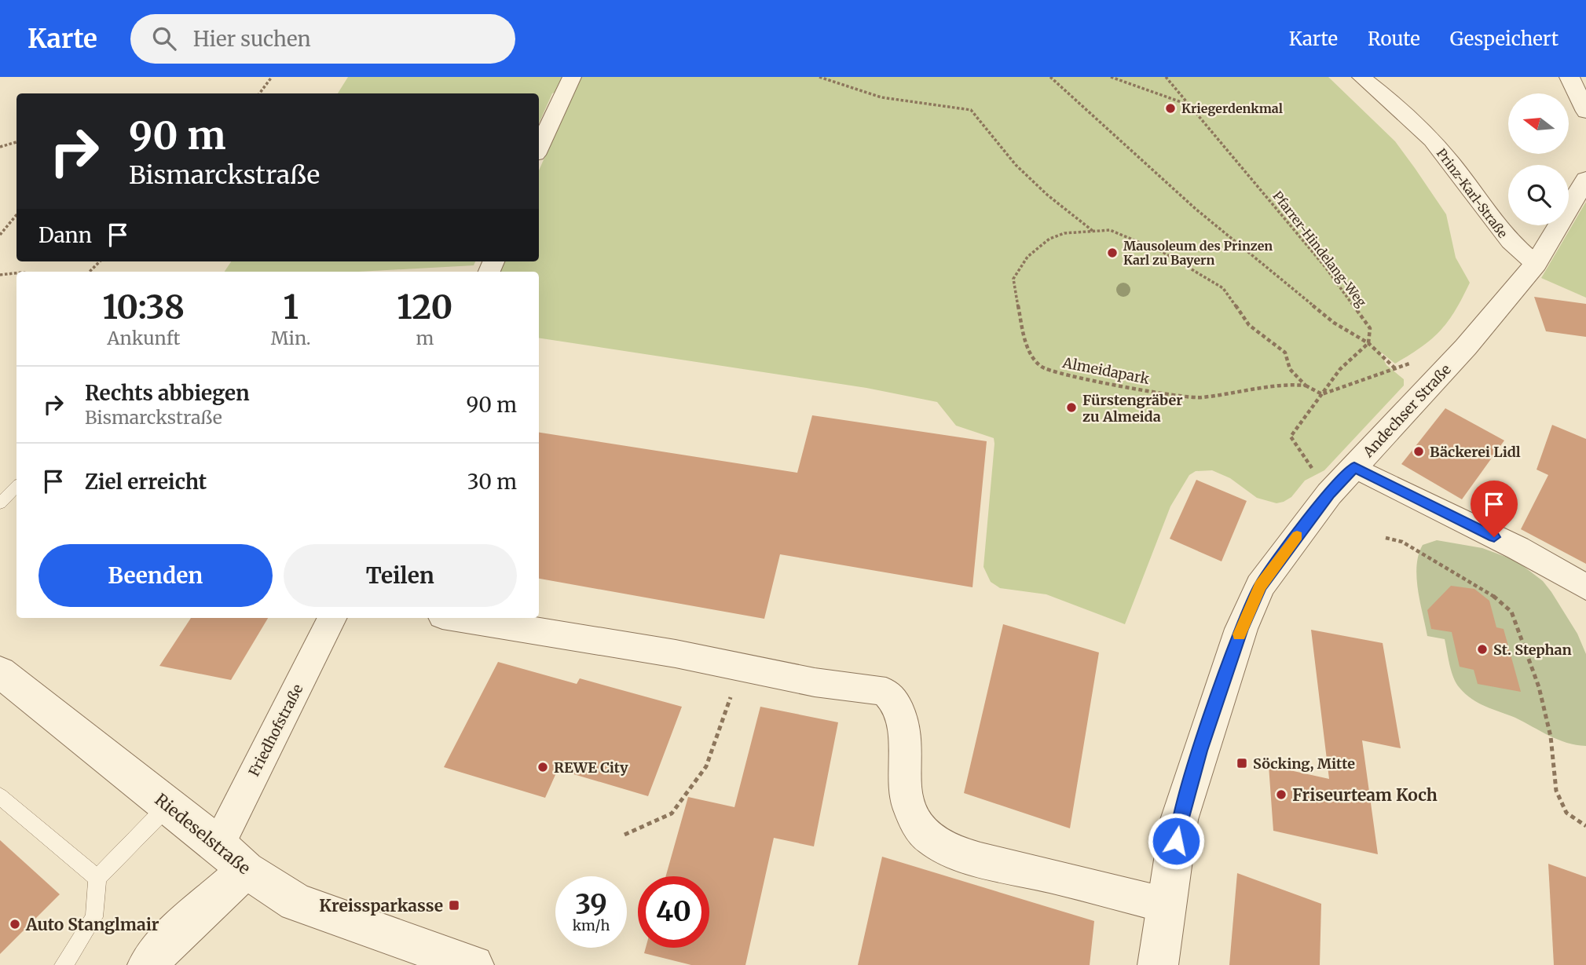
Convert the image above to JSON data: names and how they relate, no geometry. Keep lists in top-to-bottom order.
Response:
{
  "streets": {
    "street": [
      "Prinz-Karl-Straße",
      "Andechser Straße",
      "Friedhofstraße",
      "Riedeselstraße"
    ],
    "path": ["Pfarrer-Hindelang-Weg", "Almeidapark"]
  },
  "crossings": [
    ["Prinz-Karl-Straße", "Andechser Straße"],
    ["Friedhofstraße", "Riedeselstraße"]
  ],
  "places": {
    "other": [
      "Kriegerdenkmal",
      "Mausoleum des Prinzen Karl zu Bayern",
      "Fürstengräber zu Almeida",
      "Bäckerei Lidl",
      "St. Stephan",
      "REWE City",
      "Friseurteam Koch",
      "Auto Stanglmair"
    ],
    "transit": ["Söcking, Mitte", "Kreissparkasse"]
  },
  "north": "left",
  "page": {
    "header": "Karte",
    "search": "Hier suchen",
    "nav": ["Karte", "Route", "Gespeichert"],
    "turn": ["90 m", "Bismarckstraße"],
    "then": "Dann",
    "eta": [
      "10:38",
      "Ankunft",
      "1",
      "Min.",
      "120",
      "m"
    ],
    "list": [
      {
        "name": "Rechts abbiegen",
        "note": "Bismarckstraße",
        "value": "90 m"
      },
      {
        "name": "Ziel erreicht",
        "value": "30 m"
      }
    ],
    "buttons": ["Beenden", "Teilen"],
    "speed": "39 km/h",
    "limit": "40"
  }
}
